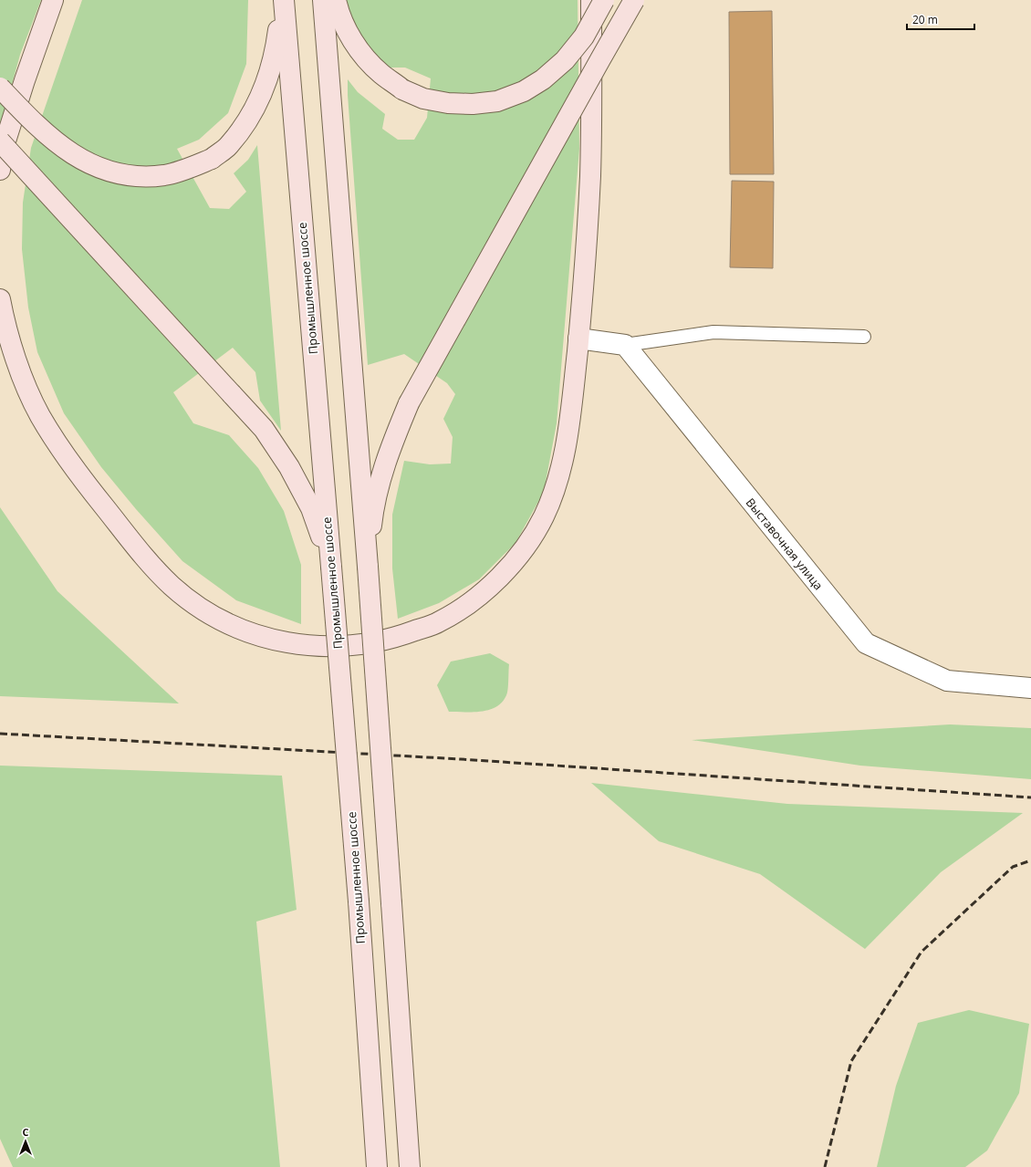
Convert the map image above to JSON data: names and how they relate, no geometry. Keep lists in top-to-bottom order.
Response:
{
  "streets": {
    "main road": ["Промышленное шоссе"],
    "street": ["Выставочная улица"]
  },
  "scale_bar": "20 m",
  "north": "top"
}
